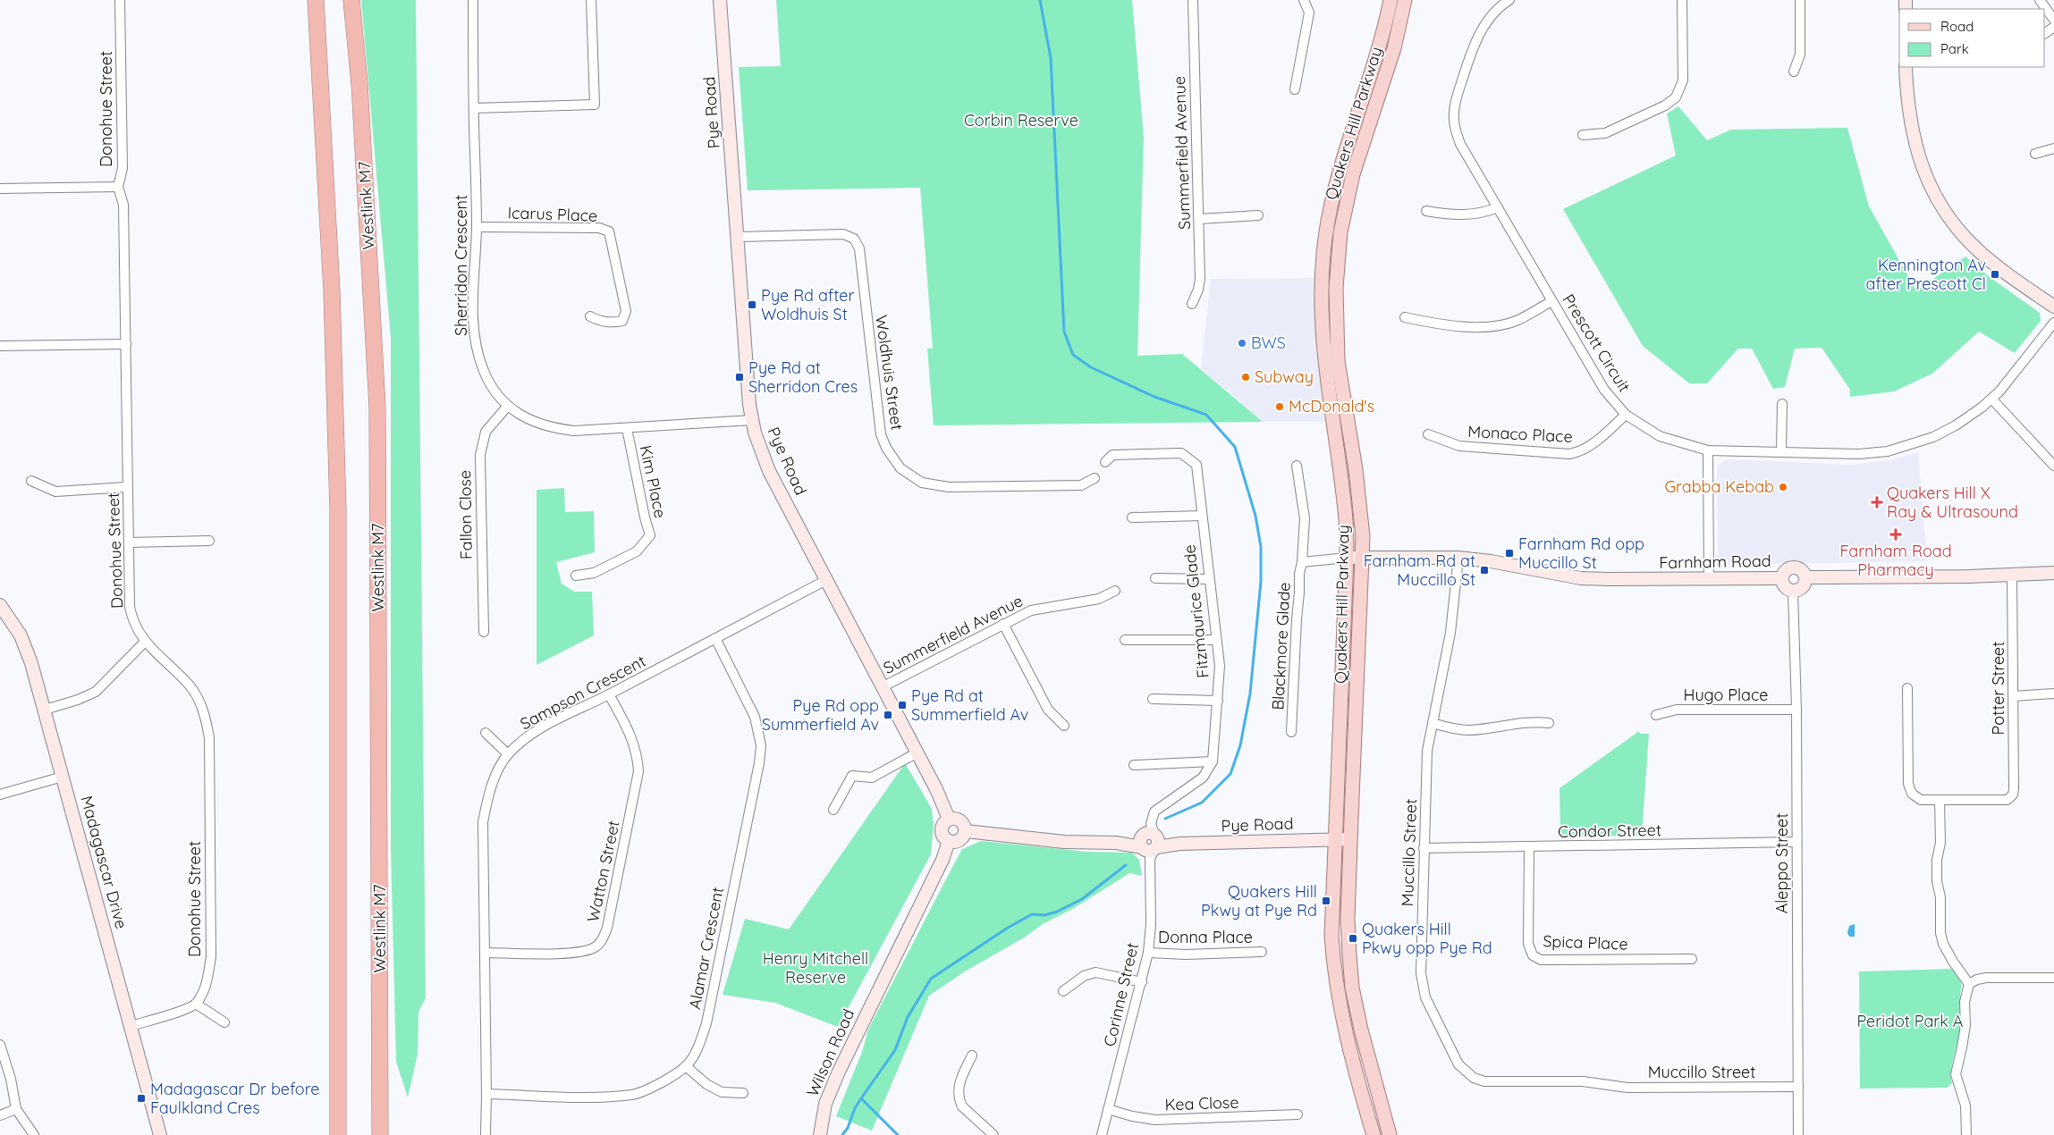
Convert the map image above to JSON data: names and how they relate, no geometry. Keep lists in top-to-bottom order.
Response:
{
  "streets": {
    "highway": ["Westlink M7"],
    "main road": ["Quakers Hill Parkway"],
    "street": [
      "Donohue Street",
      "Pye Road",
      "Summerfield Avenue",
      "Icarus Place",
      "Sherridon Crescent",
      "Prescott Circuit",
      "Woldhuis Street",
      "Monaco Place",
      "Kim Place",
      "Fallon Close",
      "Farnham Road",
      "Fitzmaurice Glade",
      "Blackmore Glade",
      "Potter Street",
      "Sampson Crescent",
      "Hugo Place",
      "Condor Street",
      "Muccillo Street",
      "Madagascar Drive",
      "Aleppo Street",
      "Watton Street",
      "Donna Place",
      "Spica Place",
      "Alamar Crescent",
      "Corinne Street",
      "Wilson Road",
      "Kea Close"
    ]
  },
  "crossings": [
    ["Pye Road", "Quakers Hill Parkway"],
    ["Pye Road", "Summerfield Avenue"],
    ["Pye Road", "Sherridon Crescent"],
    ["Pye Road", "Woldhuis Street"],
    ["Pye Road", "Fitzmaurice Glade"],
    ["Pye Road", "Sampson Crescent"],
    ["Pye Road", "Corinne Street"],
    ["Pye Road", "Wilson Road"],
    ["Quakers Hill Parkway", "Farnham Road"],
    ["Icarus Place", "Sherridon Crescent"],
    ["Sherridon Crescent", "Kim Place"],
    ["Sherridon Crescent", "Fallon Close"],
    ["Prescott Circuit", "Monaco Place"],
    ["Farnham Road", "Blackmore Glade"],
    ["Farnham Road", "Muccillo Street"],
    ["Farnham Road", "Aleppo Street"],
    ["Fitzmaurice Glade", "Corinne Street"],
    ["Sampson Crescent", "Watton Street"],
    ["Sampson Crescent", "Alamar Crescent"],
    ["Hugo Place", "Aleppo Street"],
    ["Condor Street", "Muccillo Street"],
    ["Condor Street", "Aleppo Street"],
    ["Condor Street", "Spica Place"],
    ["Muccillo Street", "Aleppo Street"],
    ["Donna Place", "Corinne Street"],
    ["Corinne Street", "Kea Close"]
  ],
  "parks": ["Corbin Reserve", "Henry Mitchell Reserve", "Peridot Park A"],
  "places": {
    "transit": [
      "Kennington Av after Prescott Cl",
      "Pye Rd after Woldhuis St",
      "Pye Rd at Sherridon Cres",
      "Farnham Rd opp Muccillo St",
      "Farnham Rd at Muccillo St",
      "Pye Rd at Summerfield Av",
      "Pye Rd opp Summerfield Av",
      "Quakers Hill Pkwy at Pye Rd",
      "Quakers Hill Pkwy opp Pye Rd",
      "Madagascar Dr before Faulkland Cres"
    ],
    "other": [
      "BWS",
      "Subway",
      "McDonald's",
      "Grabba Kebab"
    ],
    "health": ["Quakers Hill X Ray & Ultrasound", "Farnham Road Pharmacy"]
  },
  "legend": ["Road", "Park"]
}
